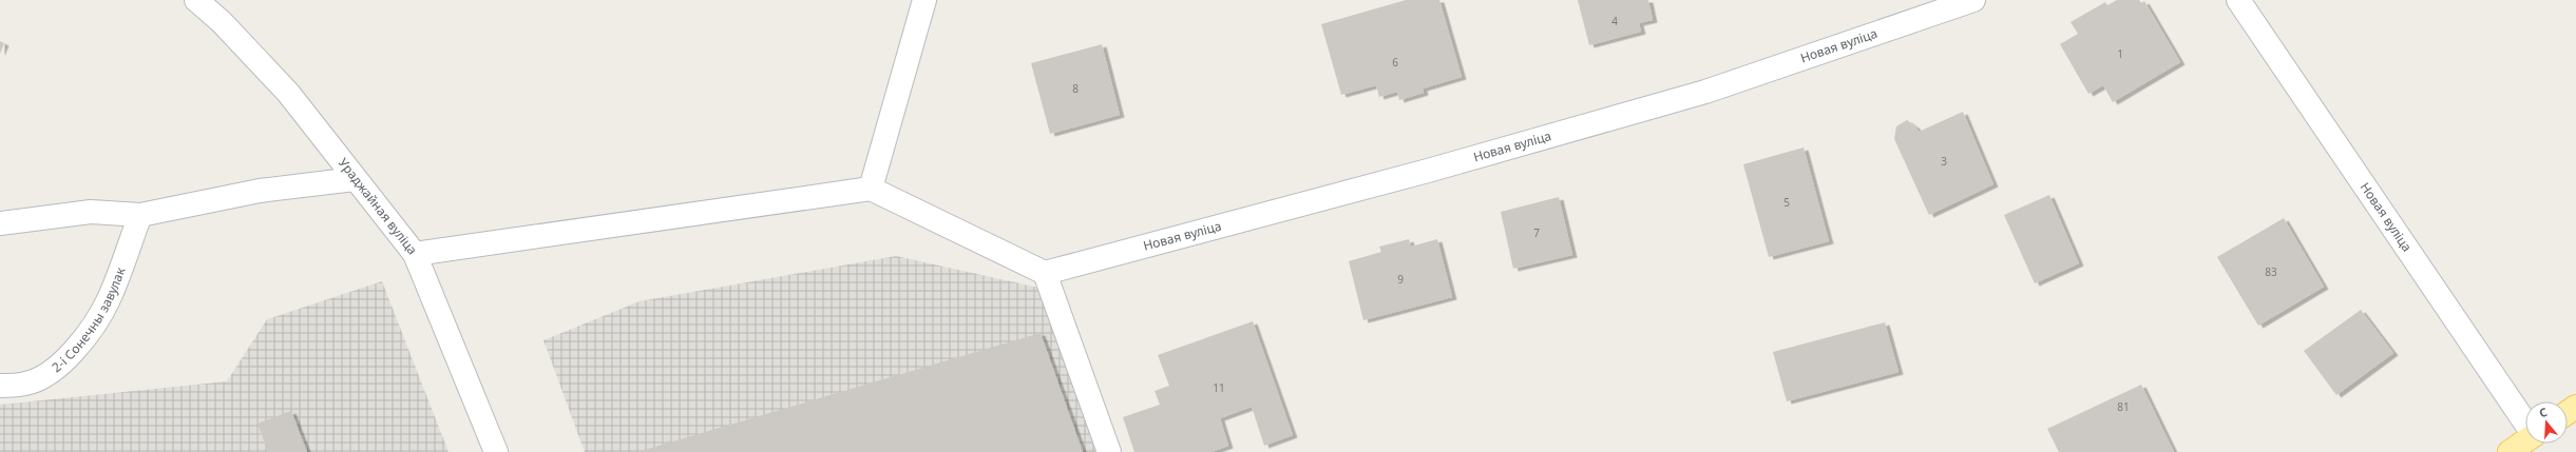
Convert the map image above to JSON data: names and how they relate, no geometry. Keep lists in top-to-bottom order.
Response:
{
  "streets": {
    "street": ["Новая вуліца", "Ураджайная вуліца", "2-і Сонечны завулак"]
  },
  "house_numbers": [
    "4",
    "1",
    "6",
    "8",
    "3",
    "5",
    "7",
    "83",
    "9",
    "11",
    "81"
  ],
  "north": "top"
}
